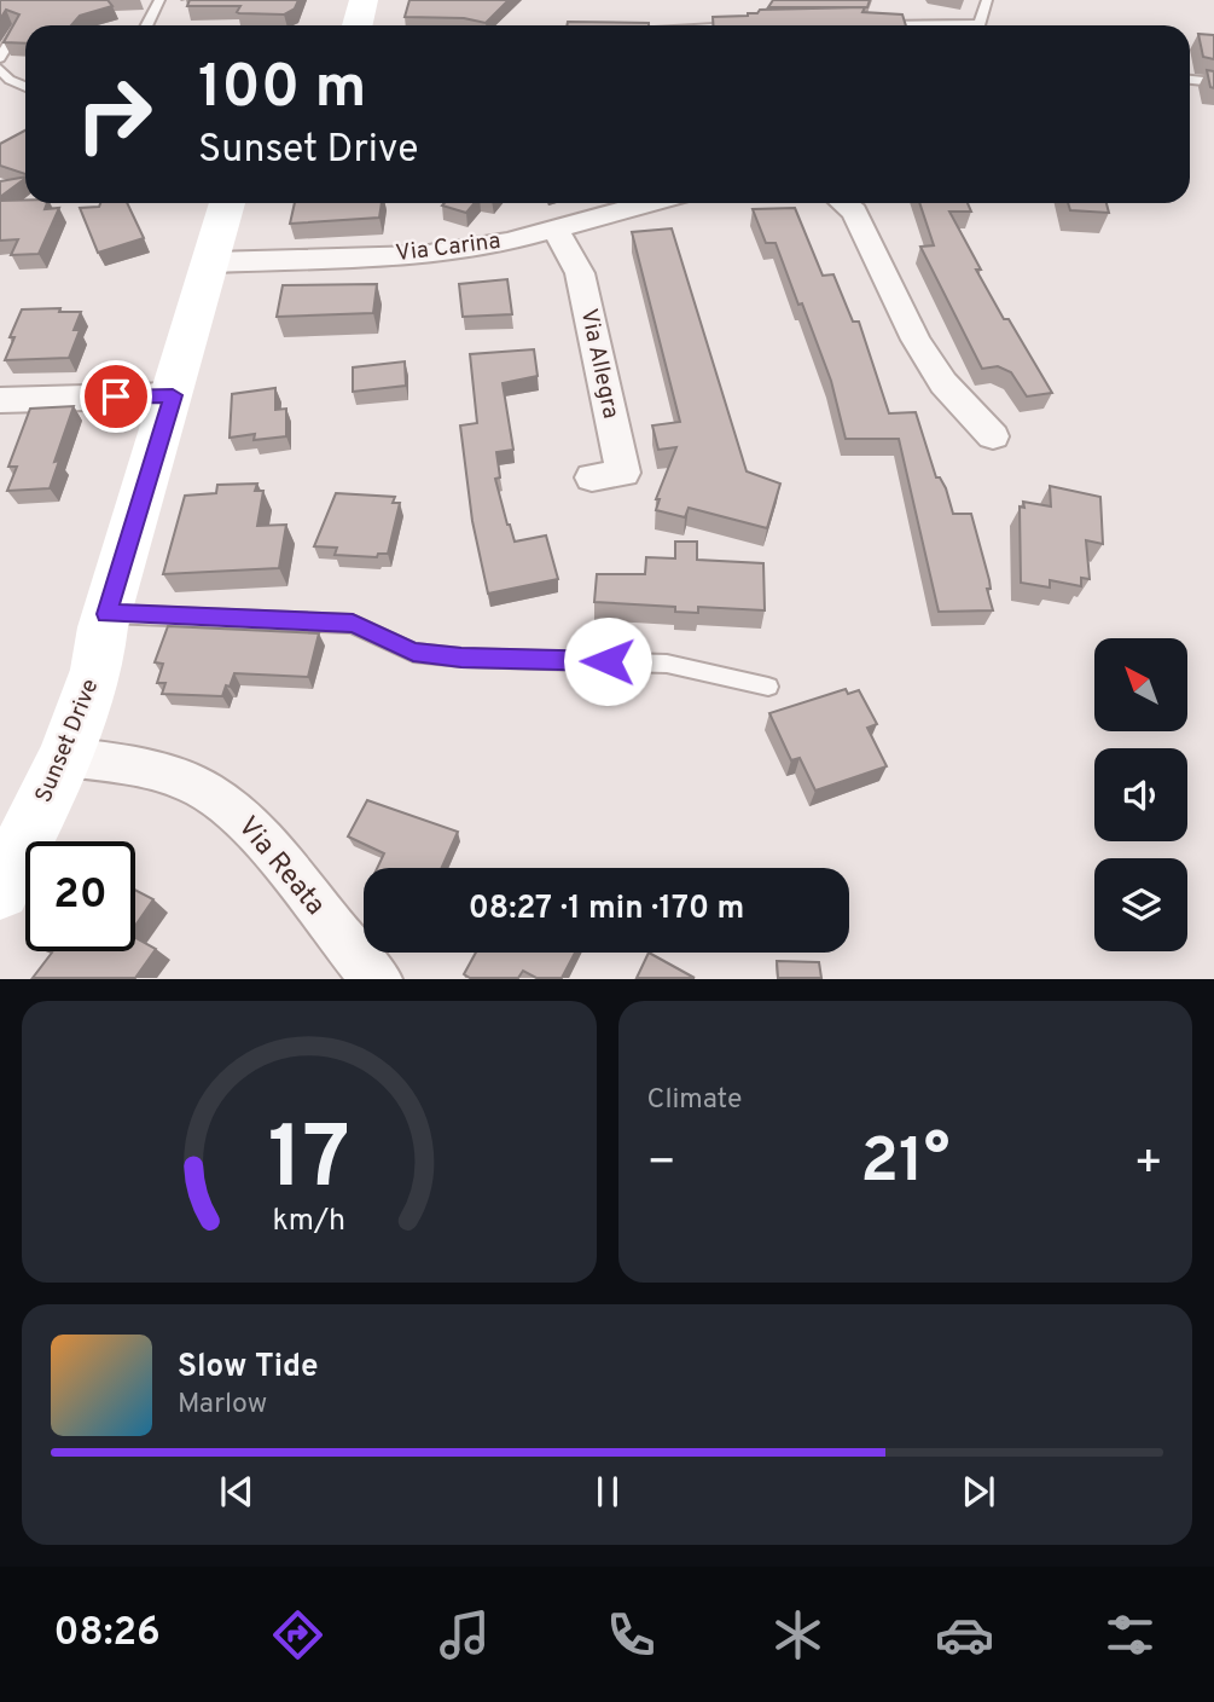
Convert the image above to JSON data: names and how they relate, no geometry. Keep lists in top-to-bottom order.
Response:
{
  "streets": {
    "main road": ["Sunset Drive"],
    "street": ["Via Carina", "Via Allegra", "Via Reata"]
  },
  "crossings": [
    ["Via Carina", "Via Allegra"],
    ["Via Carina", "Sunset Drive"],
    ["Sunset Drive", "Via Reata"]
  ],
  "north": "top left",
  "page": {
    "turn": ["100 m", "Sunset Drive"],
    "limit": "20",
    "trip": "08:27 · 1 min · 170 m",
    "tile": "Climate",
    "heat": ["−", "21°", "+"],
    "song": ["Slow Tide", "Marlow"],
    "tabs": "08:26",
    "gauge": ["17", "km/h"]
  }
}
